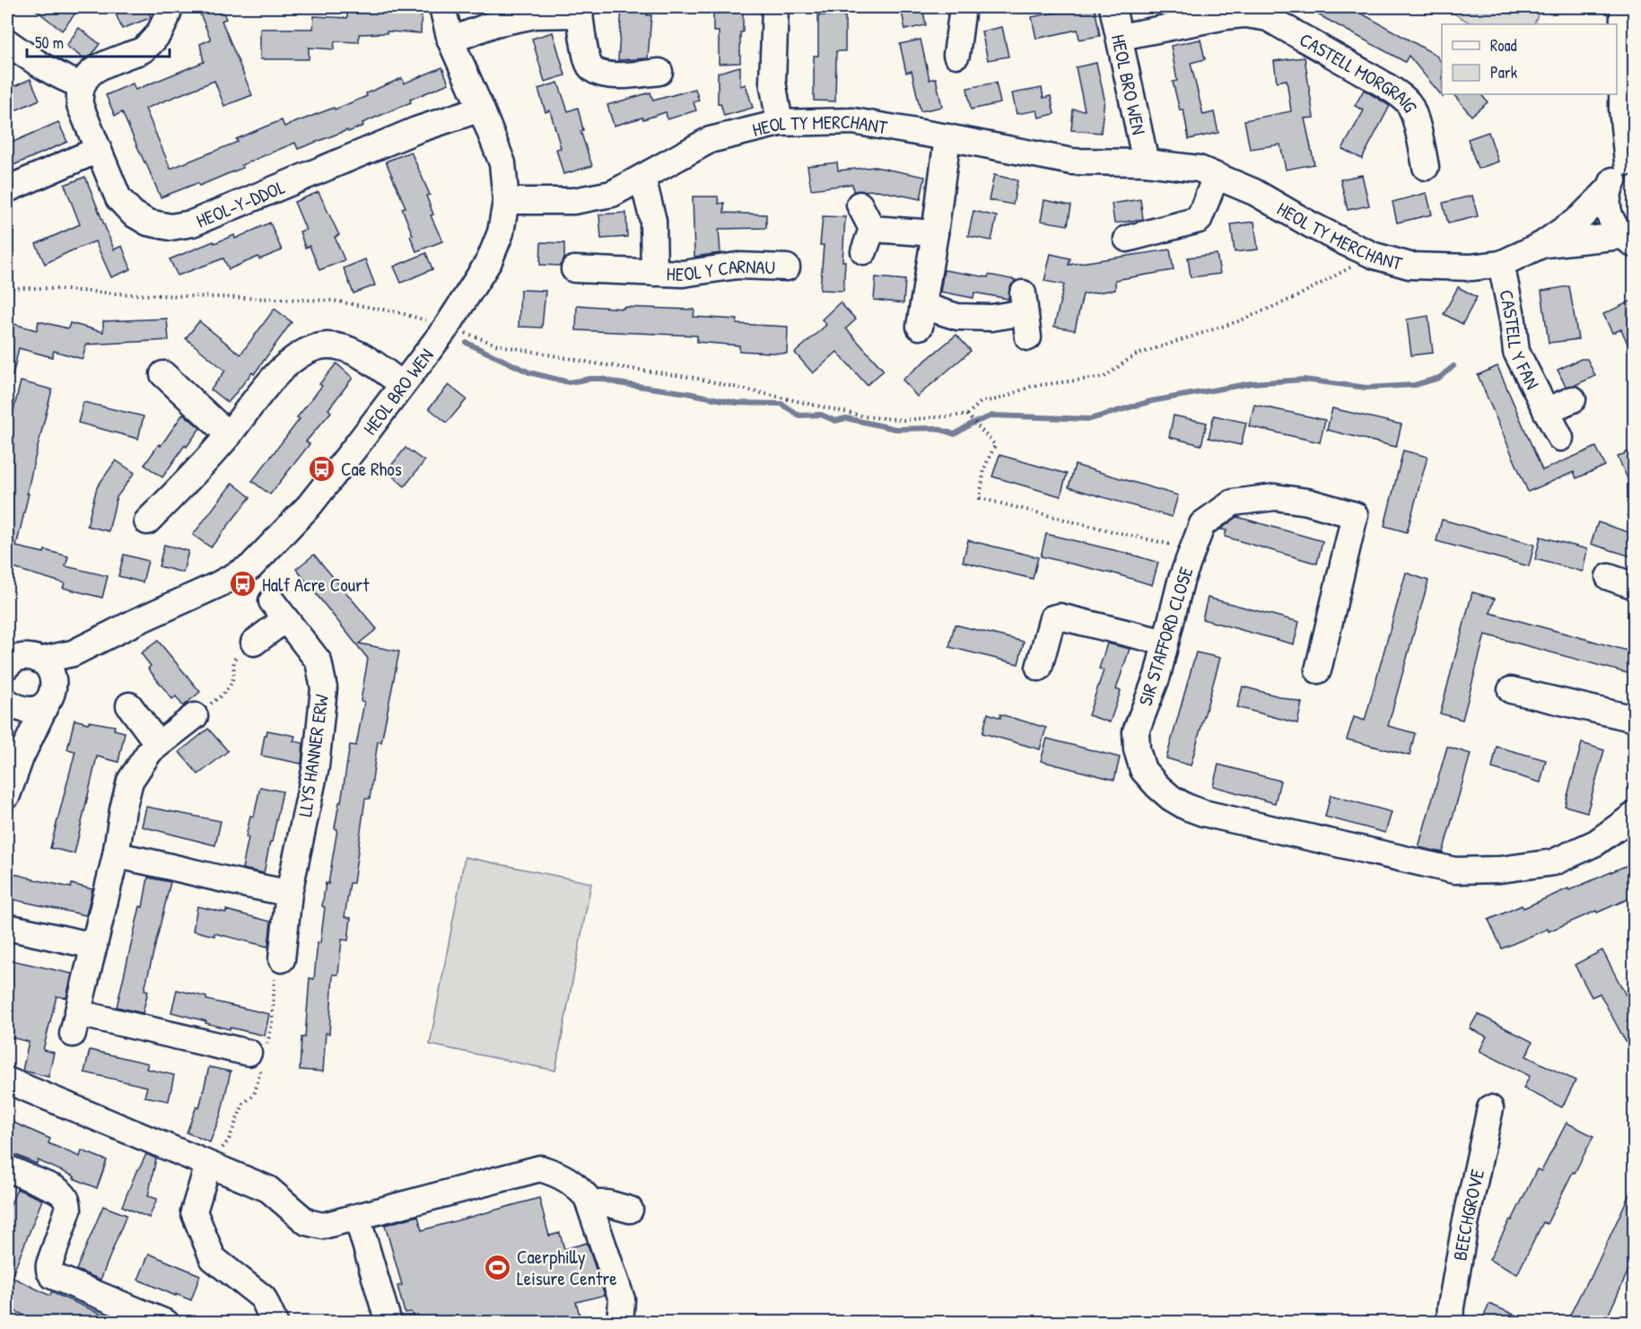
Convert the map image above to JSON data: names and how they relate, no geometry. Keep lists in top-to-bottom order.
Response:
{
  "streets": {
    "street": [
      "CASTELL MORGRAIG",
      "HEOL BRO WEN",
      "HEOL TY MERCHANT",
      "HEOL-Y-DDOL",
      "HEOL Y CARNAU",
      "CASTELL Y FAN",
      "SIR STAFFORD CLOSE",
      "LLYS HANNER ERW",
      "BEECHGROVE"
    ]
  },
  "crossings": [
    ["CASTELL MORGRAIG", "HEOL BRO WEN"],
    ["HEOL BRO WEN", "HEOL TY MERCHANT"],
    ["HEOL BRO WEN", "HEOL-Y-DDOL"],
    ["HEOL TY MERCHANT", "HEOL Y CARNAU"],
    ["HEOL TY MERCHANT", "CASTELL Y FAN"]
  ],
  "places": {
    "bus stop": ["Cae Rhos", "Half Acre Court"],
    "sports": ["Caerphilly Leisure Centre"]
  },
  "legend": ["Road", "Park"],
  "scale_bar": "50 m"
}
